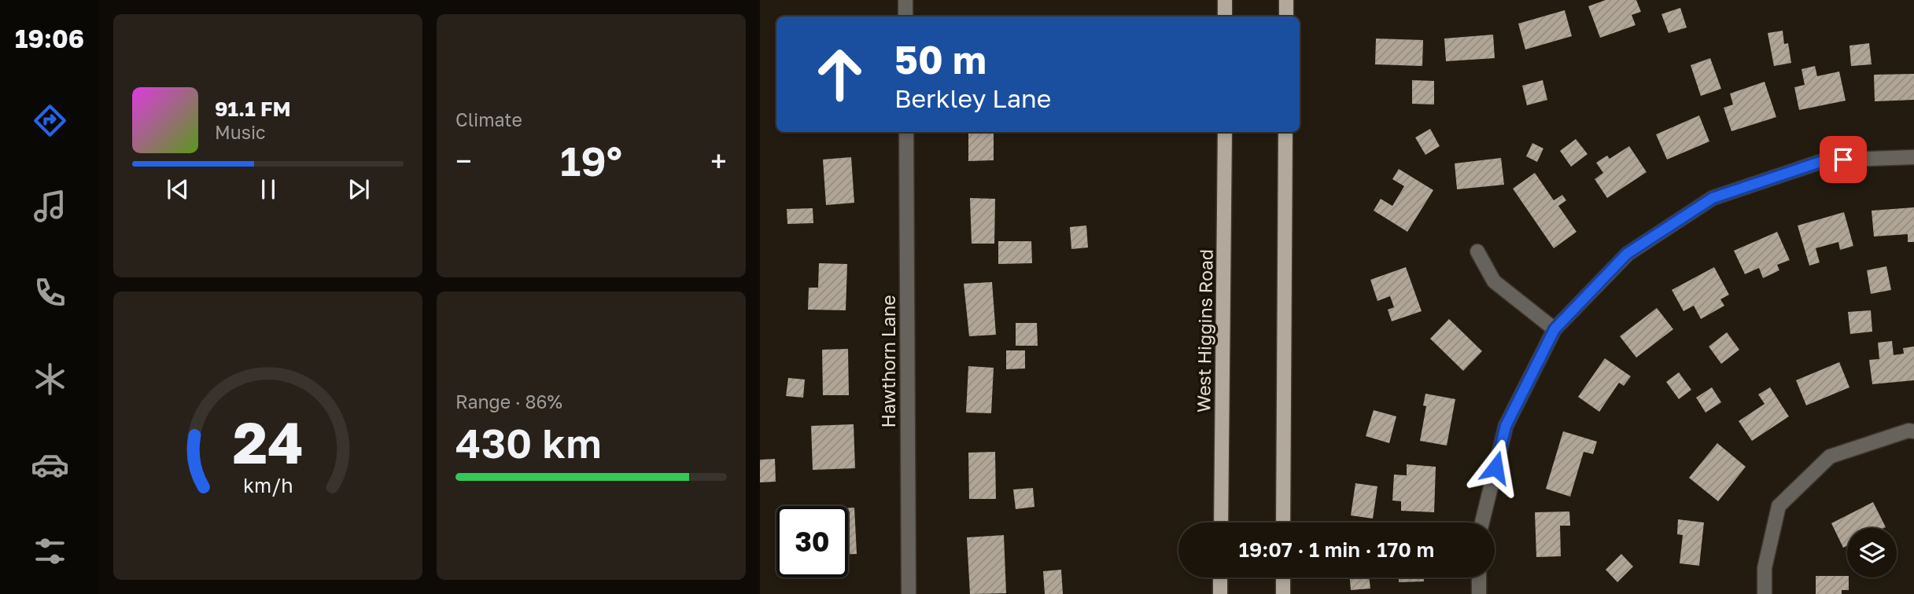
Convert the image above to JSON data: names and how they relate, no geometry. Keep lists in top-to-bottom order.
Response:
{
  "streets": {
    "main road": ["West Higgins Road"],
    "street": ["Hawthorn Lane"]
  },
  "page": {
    "tabs": "19:06",
    "tile": [
      "Climate",
      ["Range · 86%", "430 km"]
    ],
    "turn": ["50 m", "Berkley Lane"],
    "song": ["91.1 FM", "Music"],
    "heat": ["−", "19°", "+"],
    "limit": "30",
    "trip": "19:07 · 1 min · 170 m",
    "gauge": ["24", "km/h"]
  }
}
